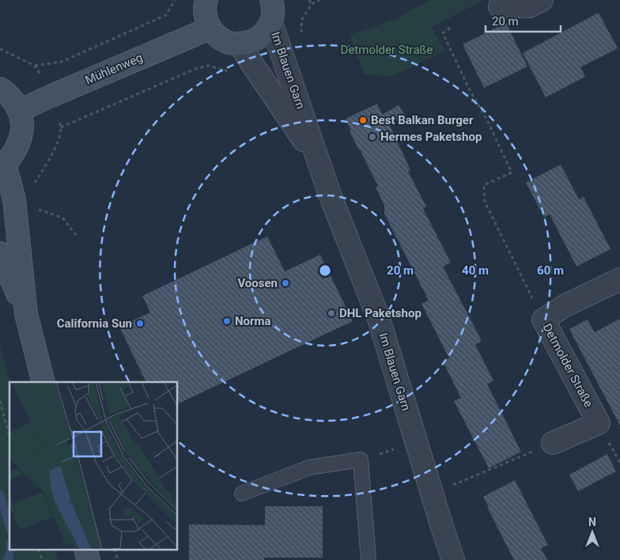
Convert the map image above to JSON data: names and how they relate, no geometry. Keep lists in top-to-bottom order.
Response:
{
  "streets": {
    "main road": ["Mühlenweg"],
    "street": ["Im Blauen Garn", "Detmolder Straße"]
  },
  "parks": ["Detmolder Straße"],
  "places": [
    "Best Balkan Burger",
    "Hermes Paketshop",
    "Voosen",
    "DHL Paketshop",
    "Norma",
    "California Sun"
  ],
  "scale_bar": "20 m",
  "north": "top",
  "rings": ["20 m", "40 m", "60 m"]
}
